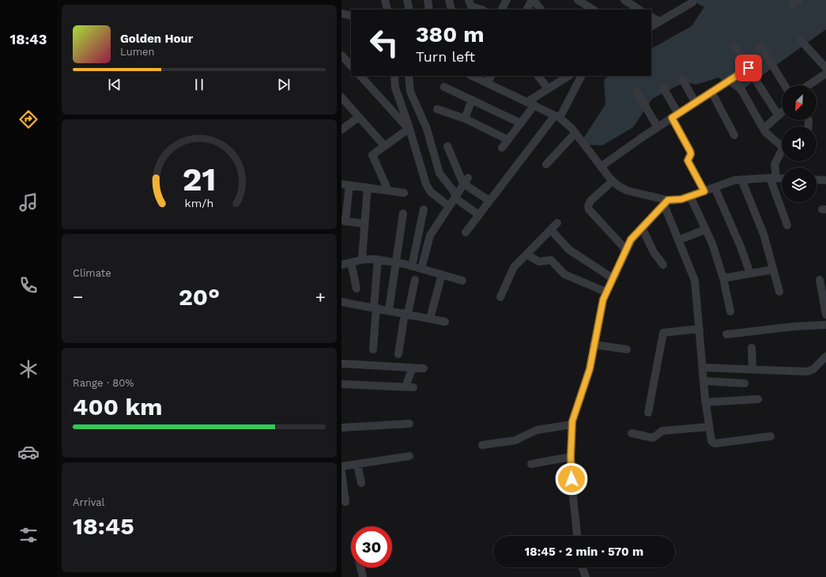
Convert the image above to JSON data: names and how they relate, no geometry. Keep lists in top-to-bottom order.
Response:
{
  "north": "bottom left",
  "page": {
    "tabs": "18:43",
    "turn": ["380 m", "Turn left"],
    "song": ["Golden Hour", "Lumen"],
    "tile": [
      "Climate",
      ["Range · 80%", "400 km"],
      ["Arrival", "18:45"]
    ],
    "heat": ["−", "20°", "+"],
    "limit": "30",
    "trip": "18:45 · 2 min · 570 m",
    "gauge": ["21", "km/h"]
  }
}
